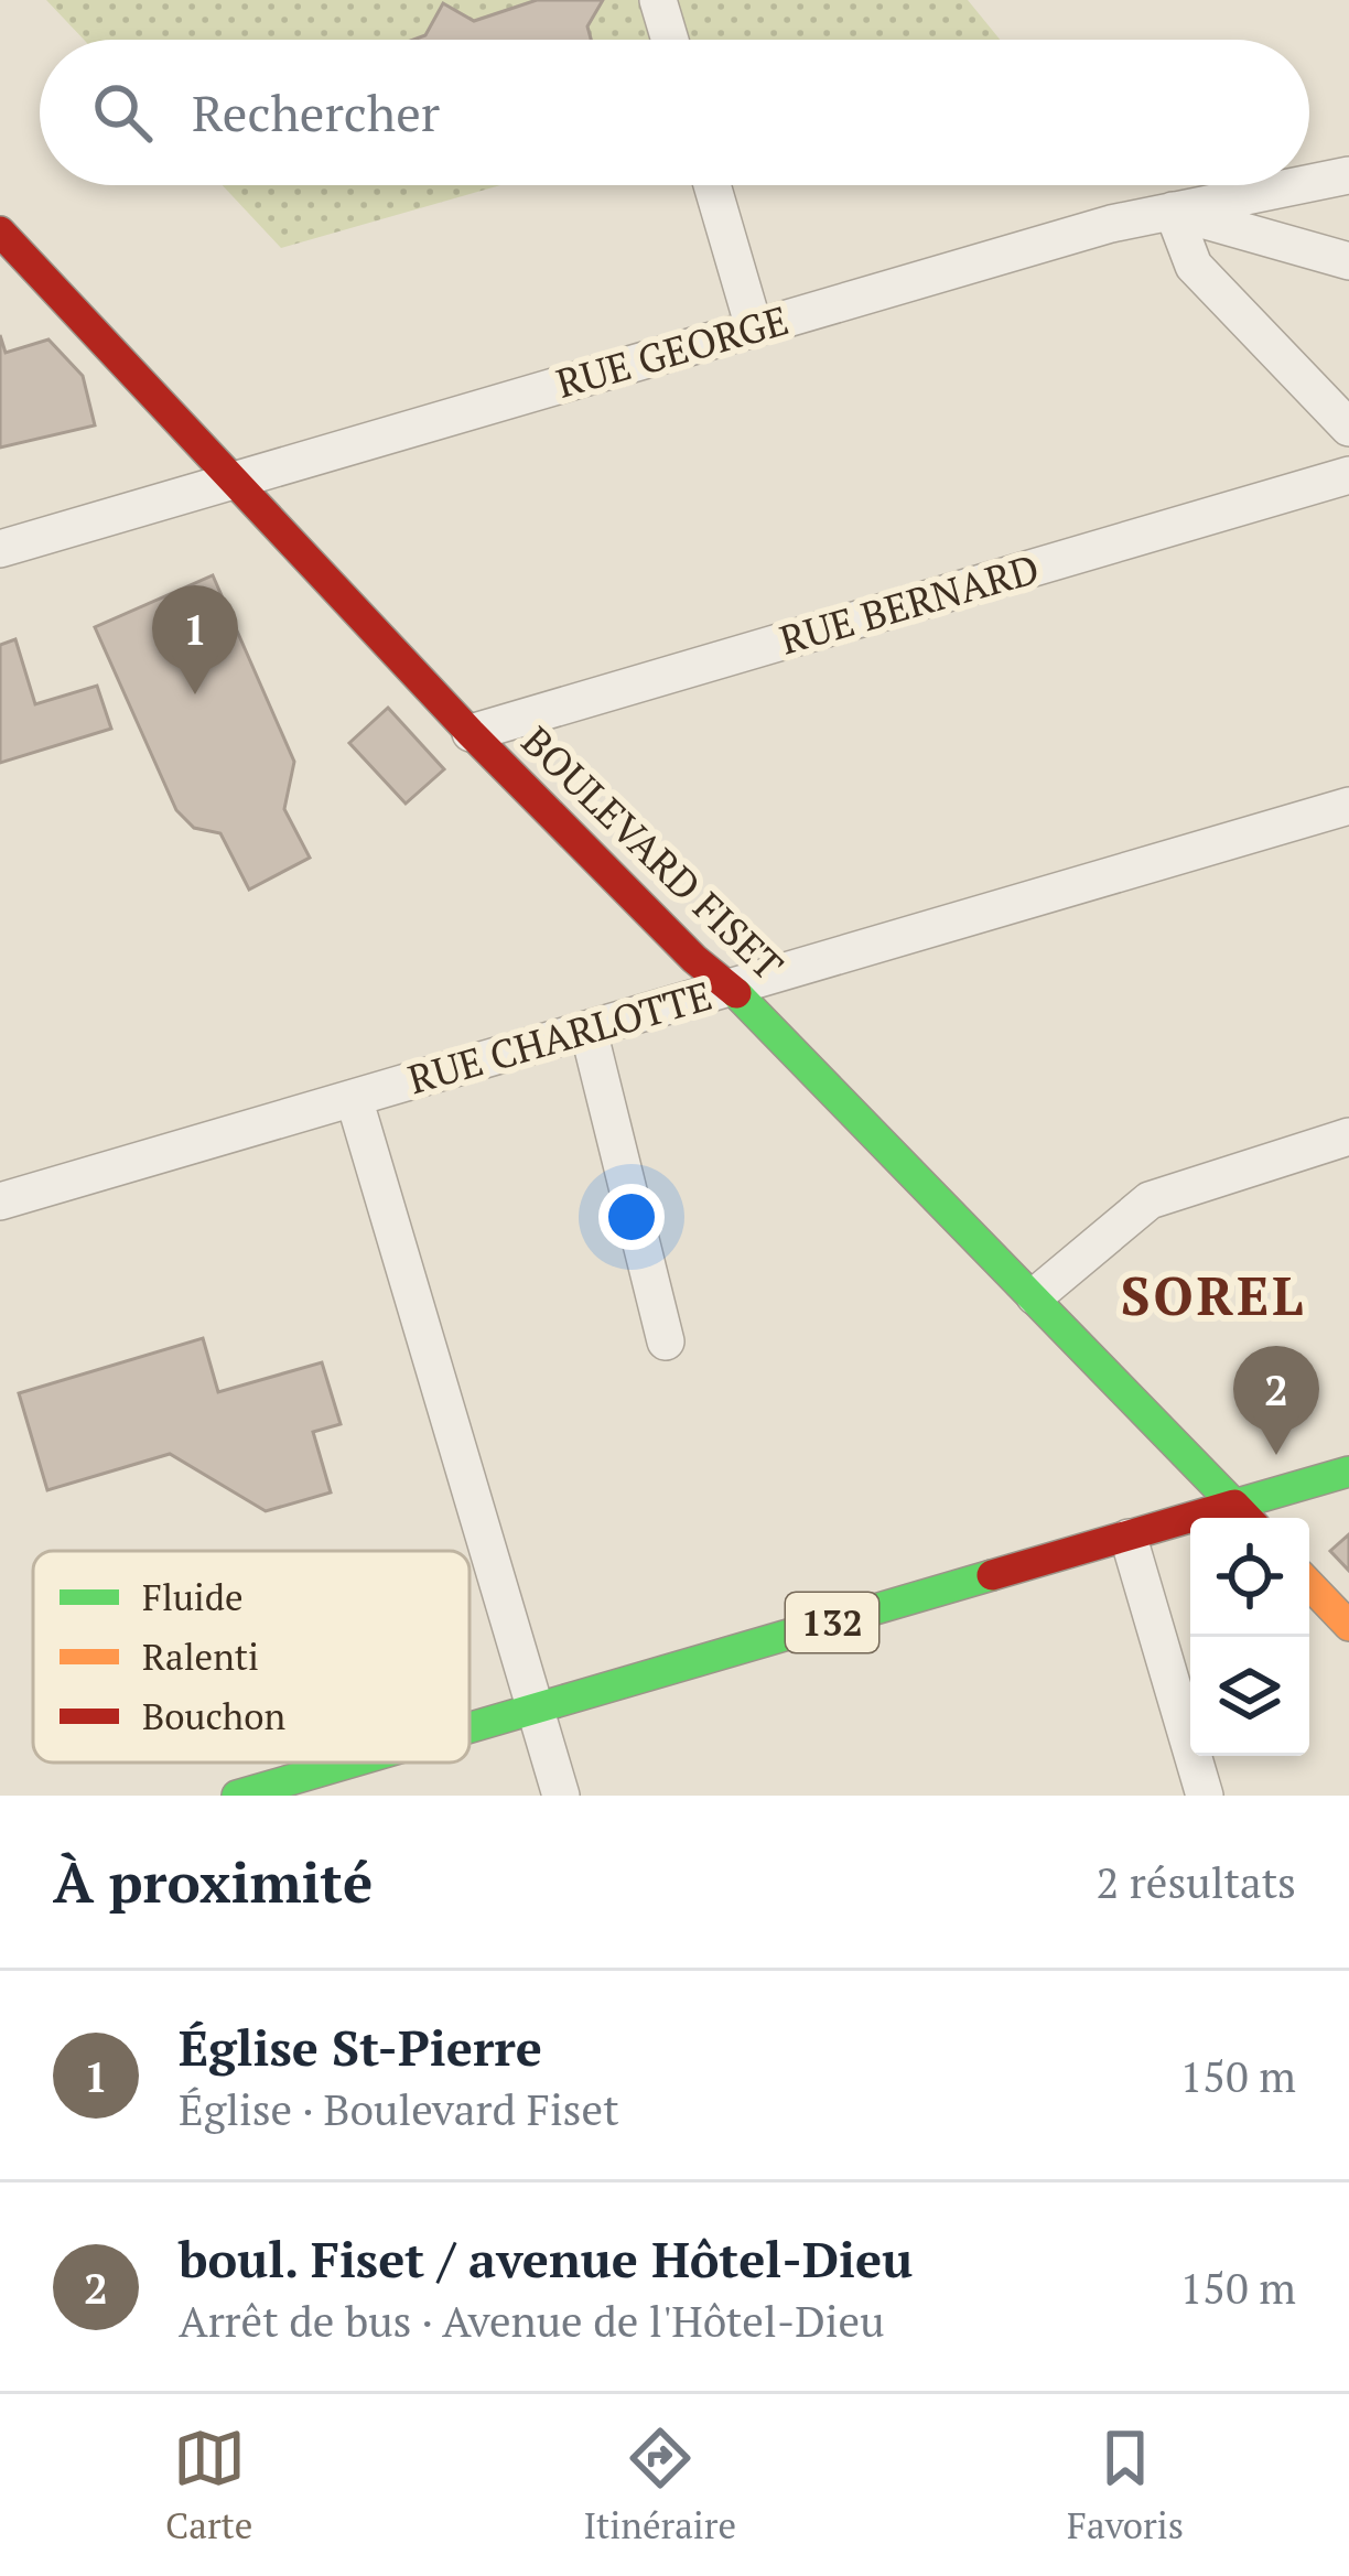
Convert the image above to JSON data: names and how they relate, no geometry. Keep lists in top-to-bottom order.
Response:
{
  "streets": {
    "street": [
      "RUE GEORGE",
      "RUE BERNARD",
      "BOULEVARD FISET",
      "RUE CHARLOTTE",
      "132"
    ]
  },
  "crossings": [
    ["RUE GEORGE", "BOULEVARD FISET"],
    ["RUE BERNARD", "BOULEVARD FISET"],
    ["BOULEVARD FISET", "RUE CHARLOTTE"],
    ["BOULEVARD FISET", "132"]
  ],
  "districts": ["SOREL"],
  "legend": ["Fluide", "Ralenti", "Bouchon"],
  "page": {
    "search": "Rechercher",
    "pins": ["1", "2"],
    "heading": ["À proximité", "2 résultats"],
    "list": [
      {
        "mark": "1",
        "name": "Église St-Pierre",
        "note": "Église · Boulevard Fiset",
        "value": "150 m"
      },
      {
        "mark": "2",
        "name": "boul. Fiset / avenue Hôtel-Dieu",
        "note": "Arrêt de bus · Avenue de l'Hôtel-Dieu",
        "value": "150 m"
      }
    ],
    "nav": ["Carte", "Itinéraire", "Favoris"]
  }
}
